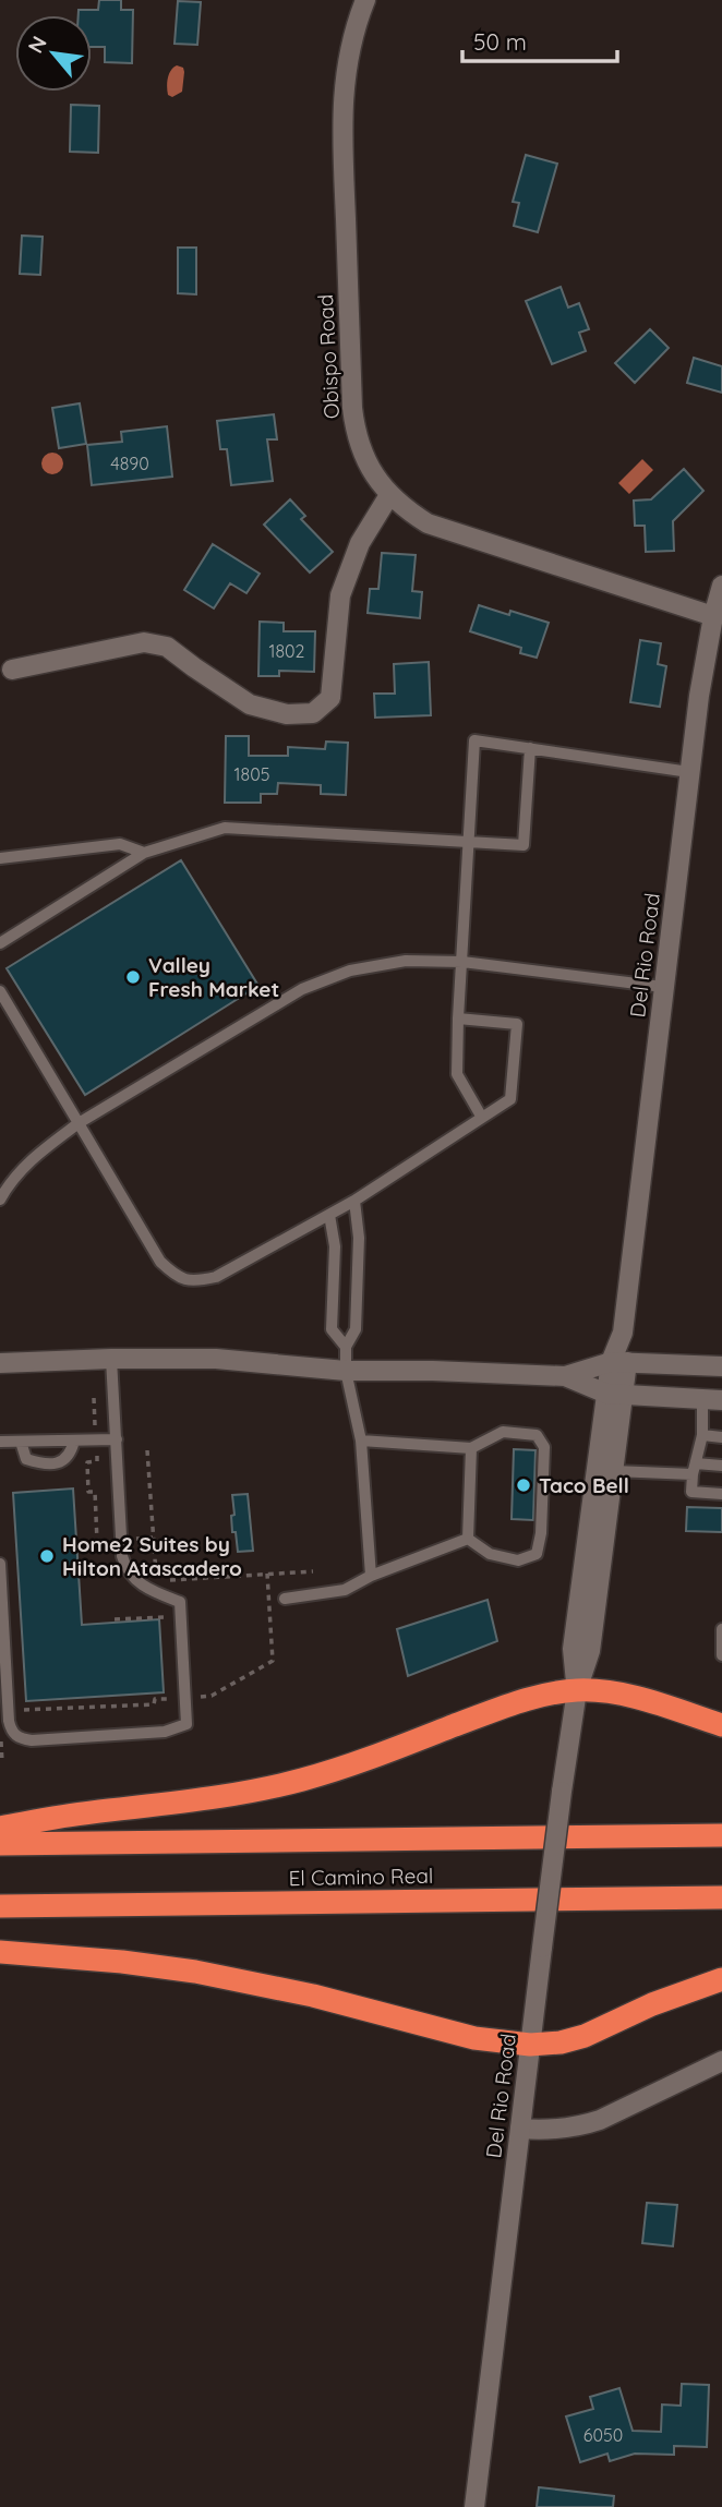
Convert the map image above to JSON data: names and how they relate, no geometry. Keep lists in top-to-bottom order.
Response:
{
  "streets": {
    "highway": ["El Camino Real"],
    "street": ["Obispo Road", "Del Rio Road"]
  },
  "crossings": [
    ["Obispo Road", "Del Rio Road"]
  ],
  "places": ["Valley Fresh Market", "Taco Bell", "Home2 Suites by Hilton Atascadero"],
  "house_numbers": [
    "4890",
    "1802",
    "1805",
    "6050"
  ],
  "scale_bar": "50 m",
  "north": "top left"
}
